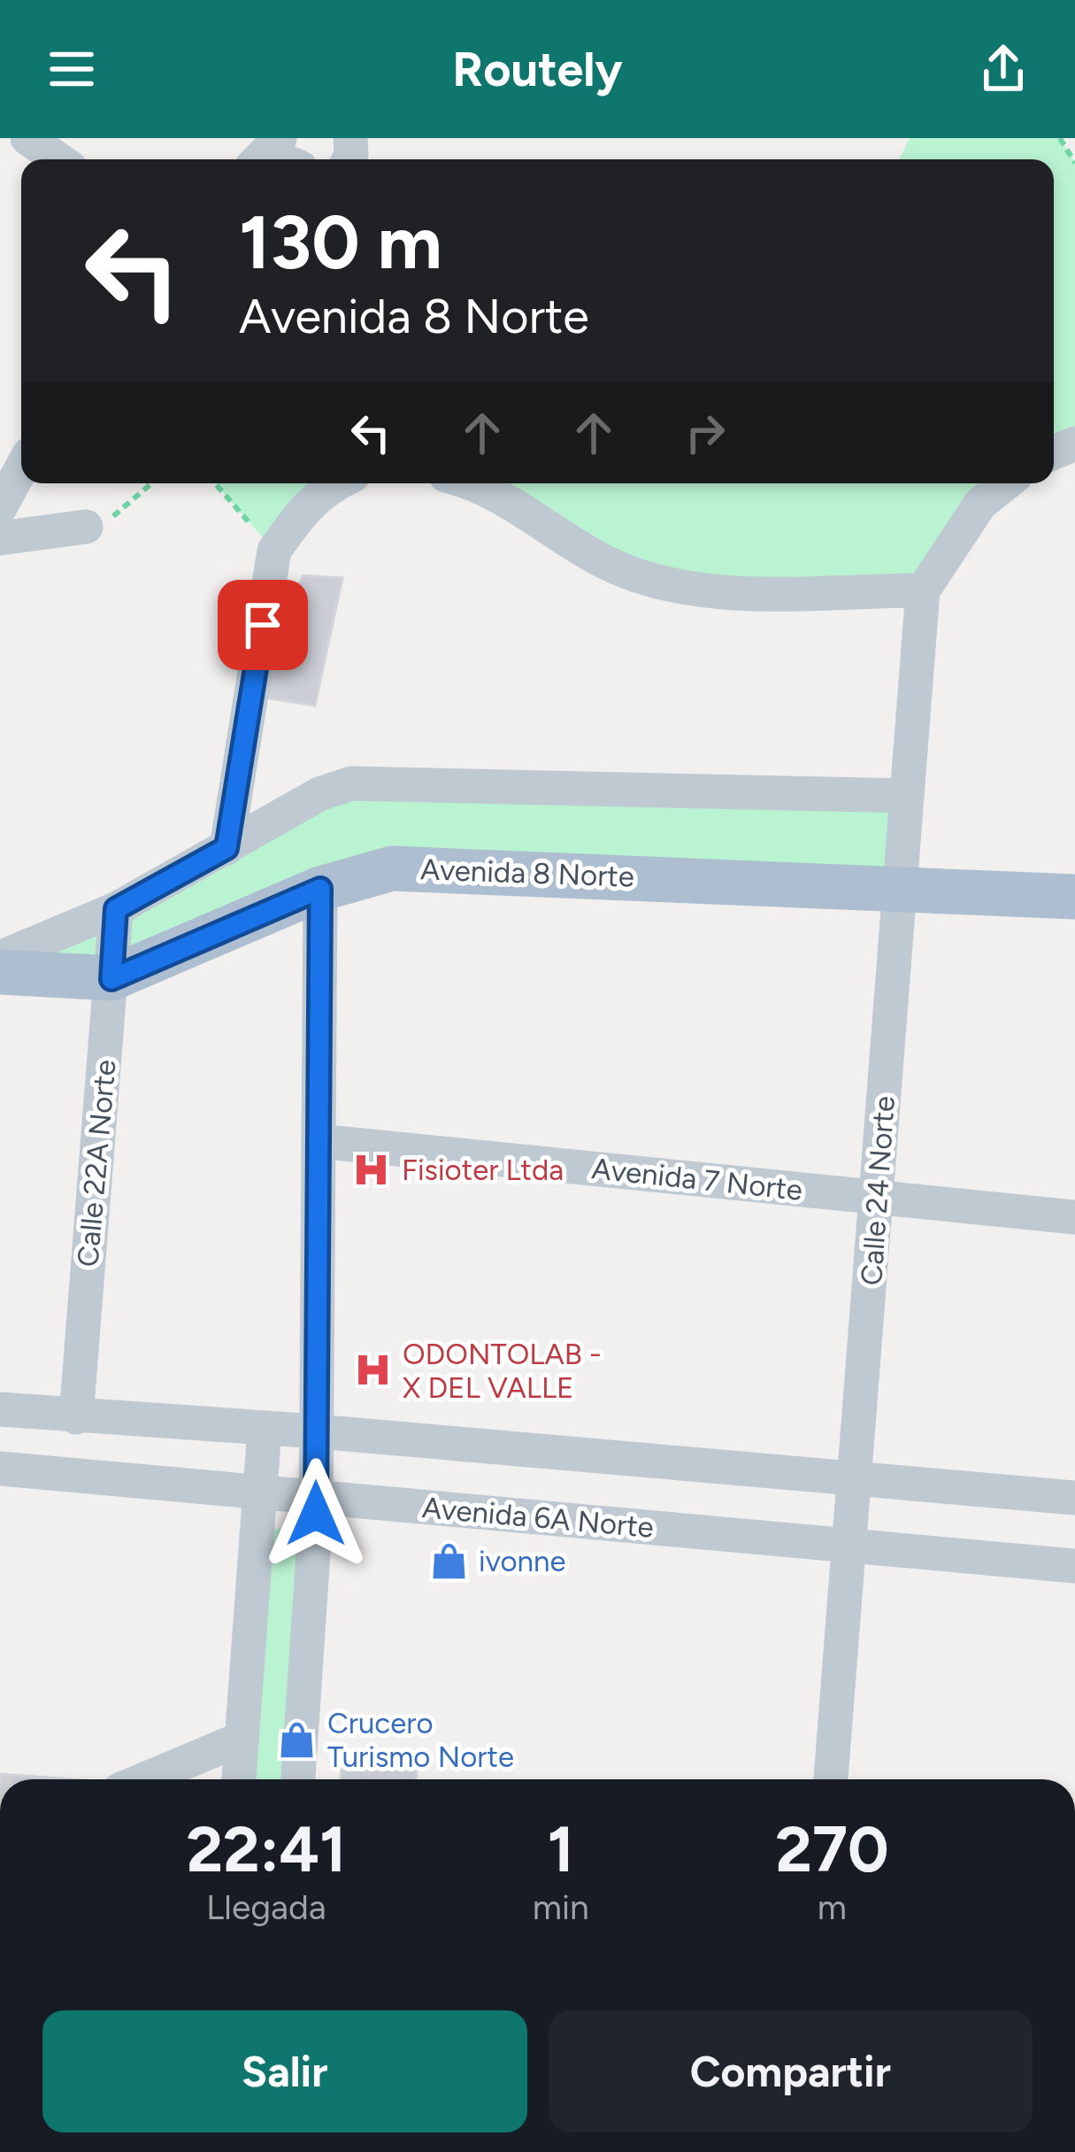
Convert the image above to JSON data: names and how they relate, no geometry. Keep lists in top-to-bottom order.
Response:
{
  "streets": {
    "main road": ["Avenida 8 Norte"],
    "street": [
      "Calle 22A Norte",
      "Avenida 7 Norte",
      "Calle 24 Norte",
      "Avenida 6A Norte"
    ]
  },
  "crossings": [
    ["Avenida 8 Norte", "Calle 22A Norte"],
    ["Avenida 8 Norte", "Calle 24 Norte"],
    ["Avenida 7 Norte", "Calle 24 Norte"],
    ["Calle 24 Norte", "Avenida 6A Norte"]
  ],
  "places": {
    "hospital": ["Fisioter Ltda", "ODONTOLAB - X DEL VALLE"],
    "shop": ["ivonne", "Crucero Turismo Norte"]
  },
  "page": {
    "header": "Routely",
    "turn": ["130 m", "Avenida 8 Norte"],
    "eta": [
      "22:41",
      "Llegada",
      "1",
      "min",
      "270",
      "m"
    ],
    "buttons": ["Salir", "Compartir"]
  }
}
